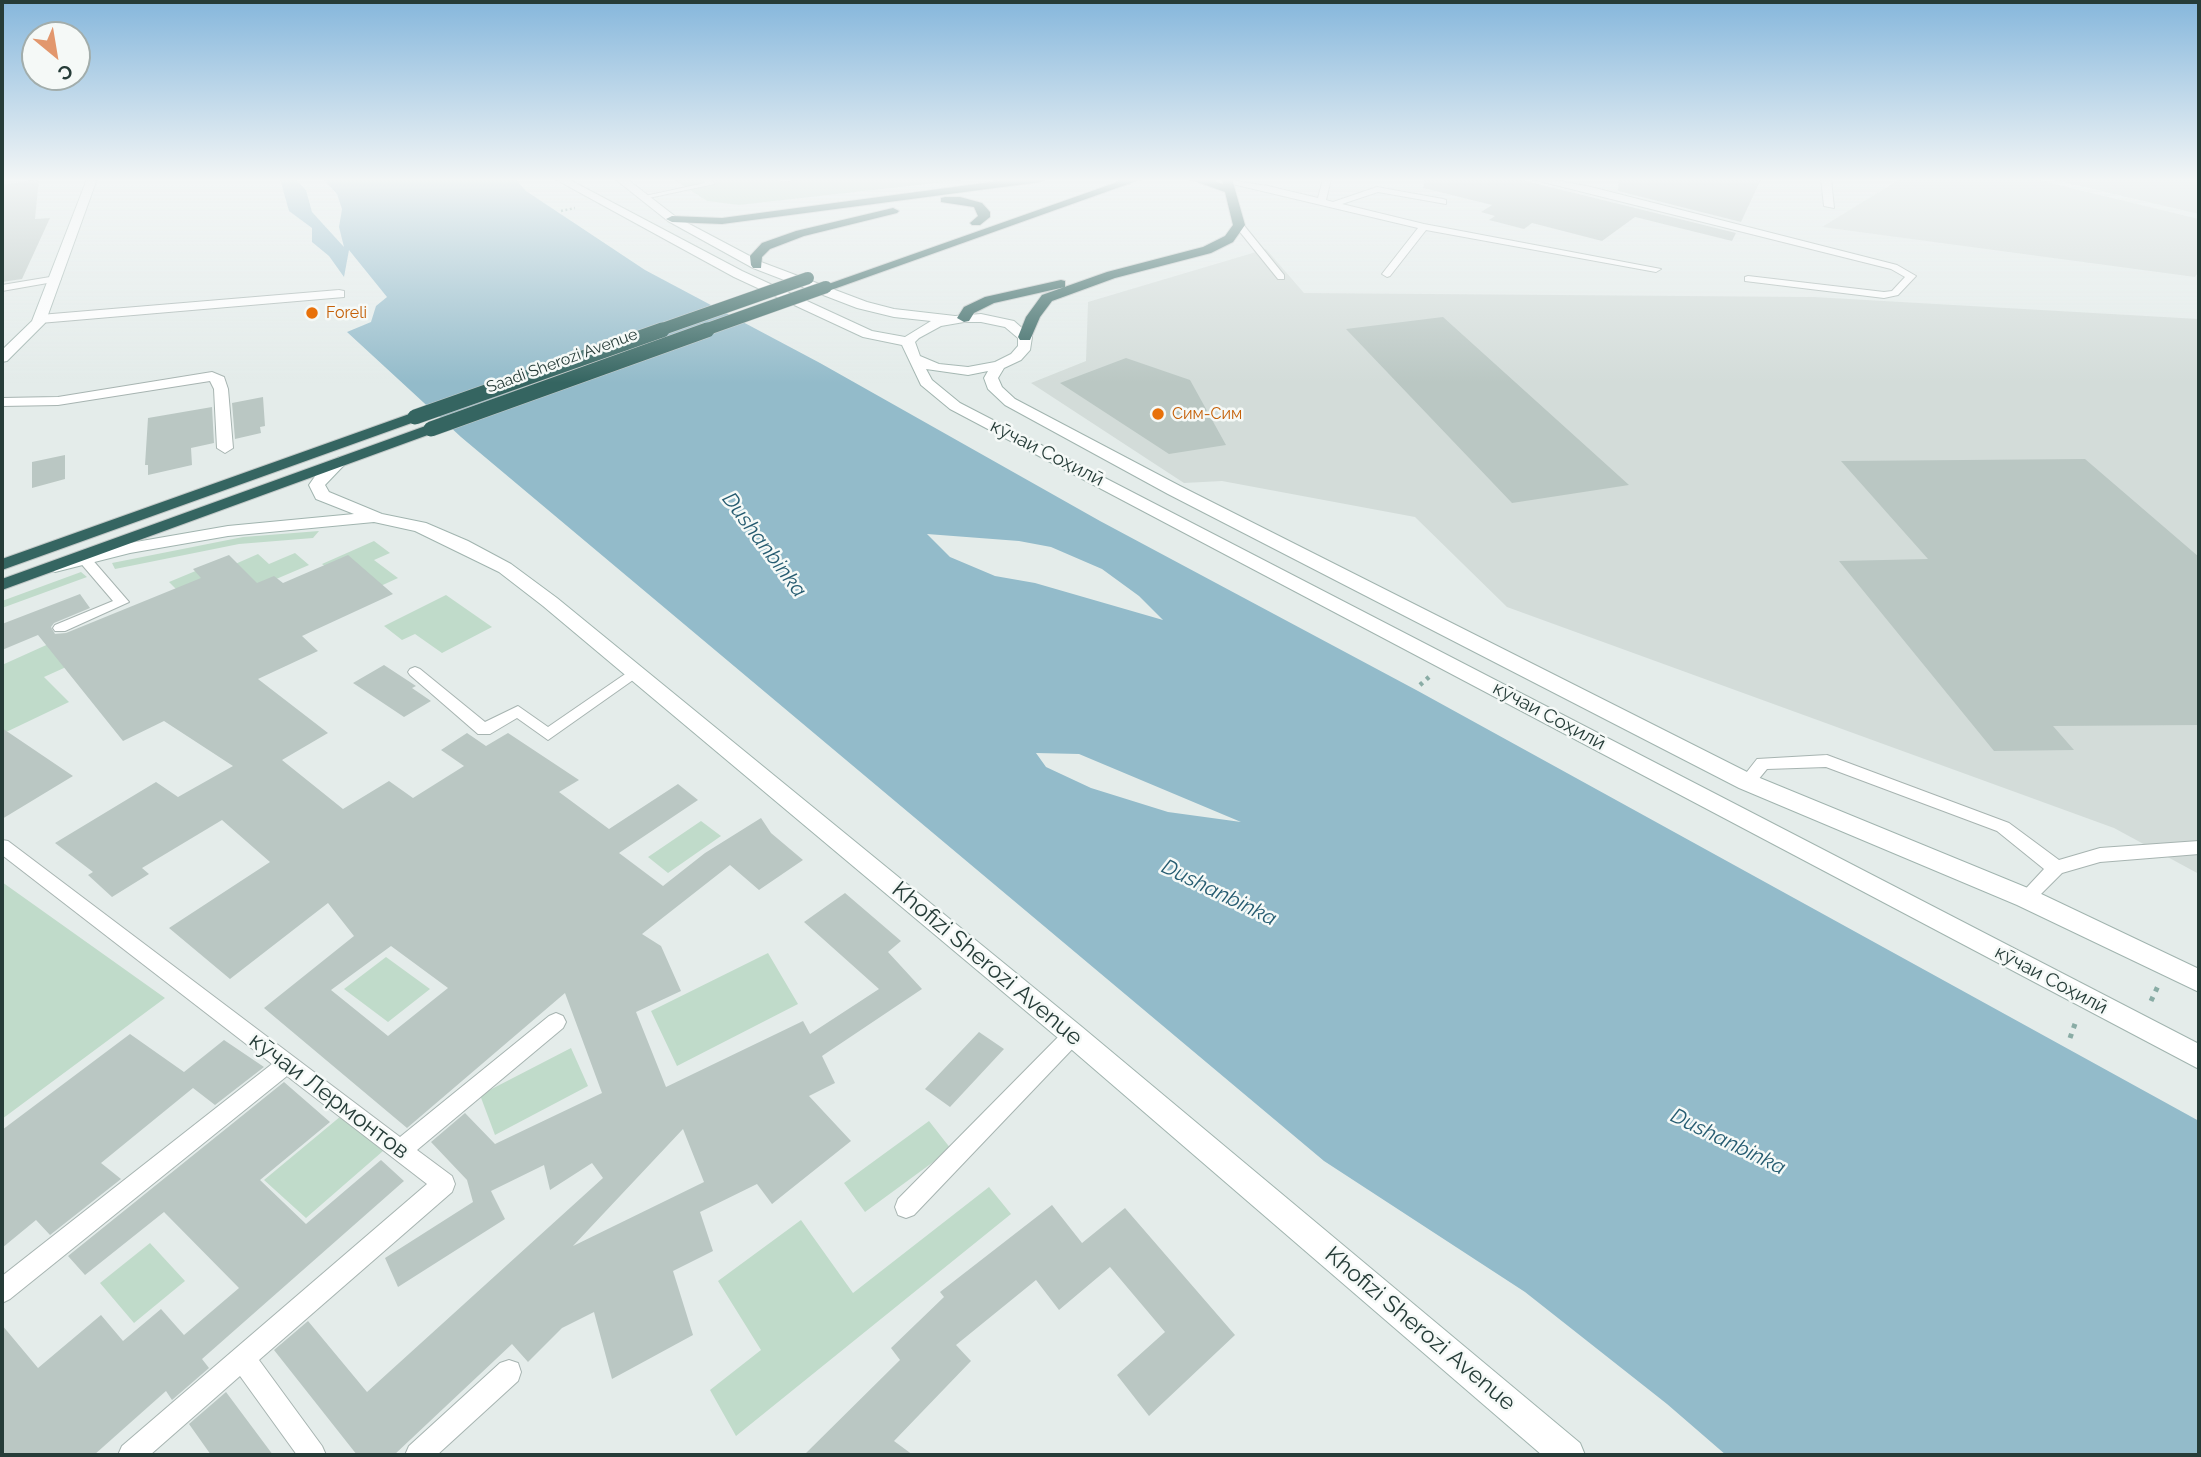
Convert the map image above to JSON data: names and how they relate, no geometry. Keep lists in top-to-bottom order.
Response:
{
  "streets": {
    "highway": ["Saadi Sherozi Avenue"],
    "main road": ["кӯчаи Соҳилӣ", "Khofizi Sherozi Avenue"],
    "lane": ["кӯчаи Лермонтов"]
  },
  "water": ["Dushanbinka"],
  "places": ["Foreli", "Сим-Сим"],
  "north": "bottom right"
}
